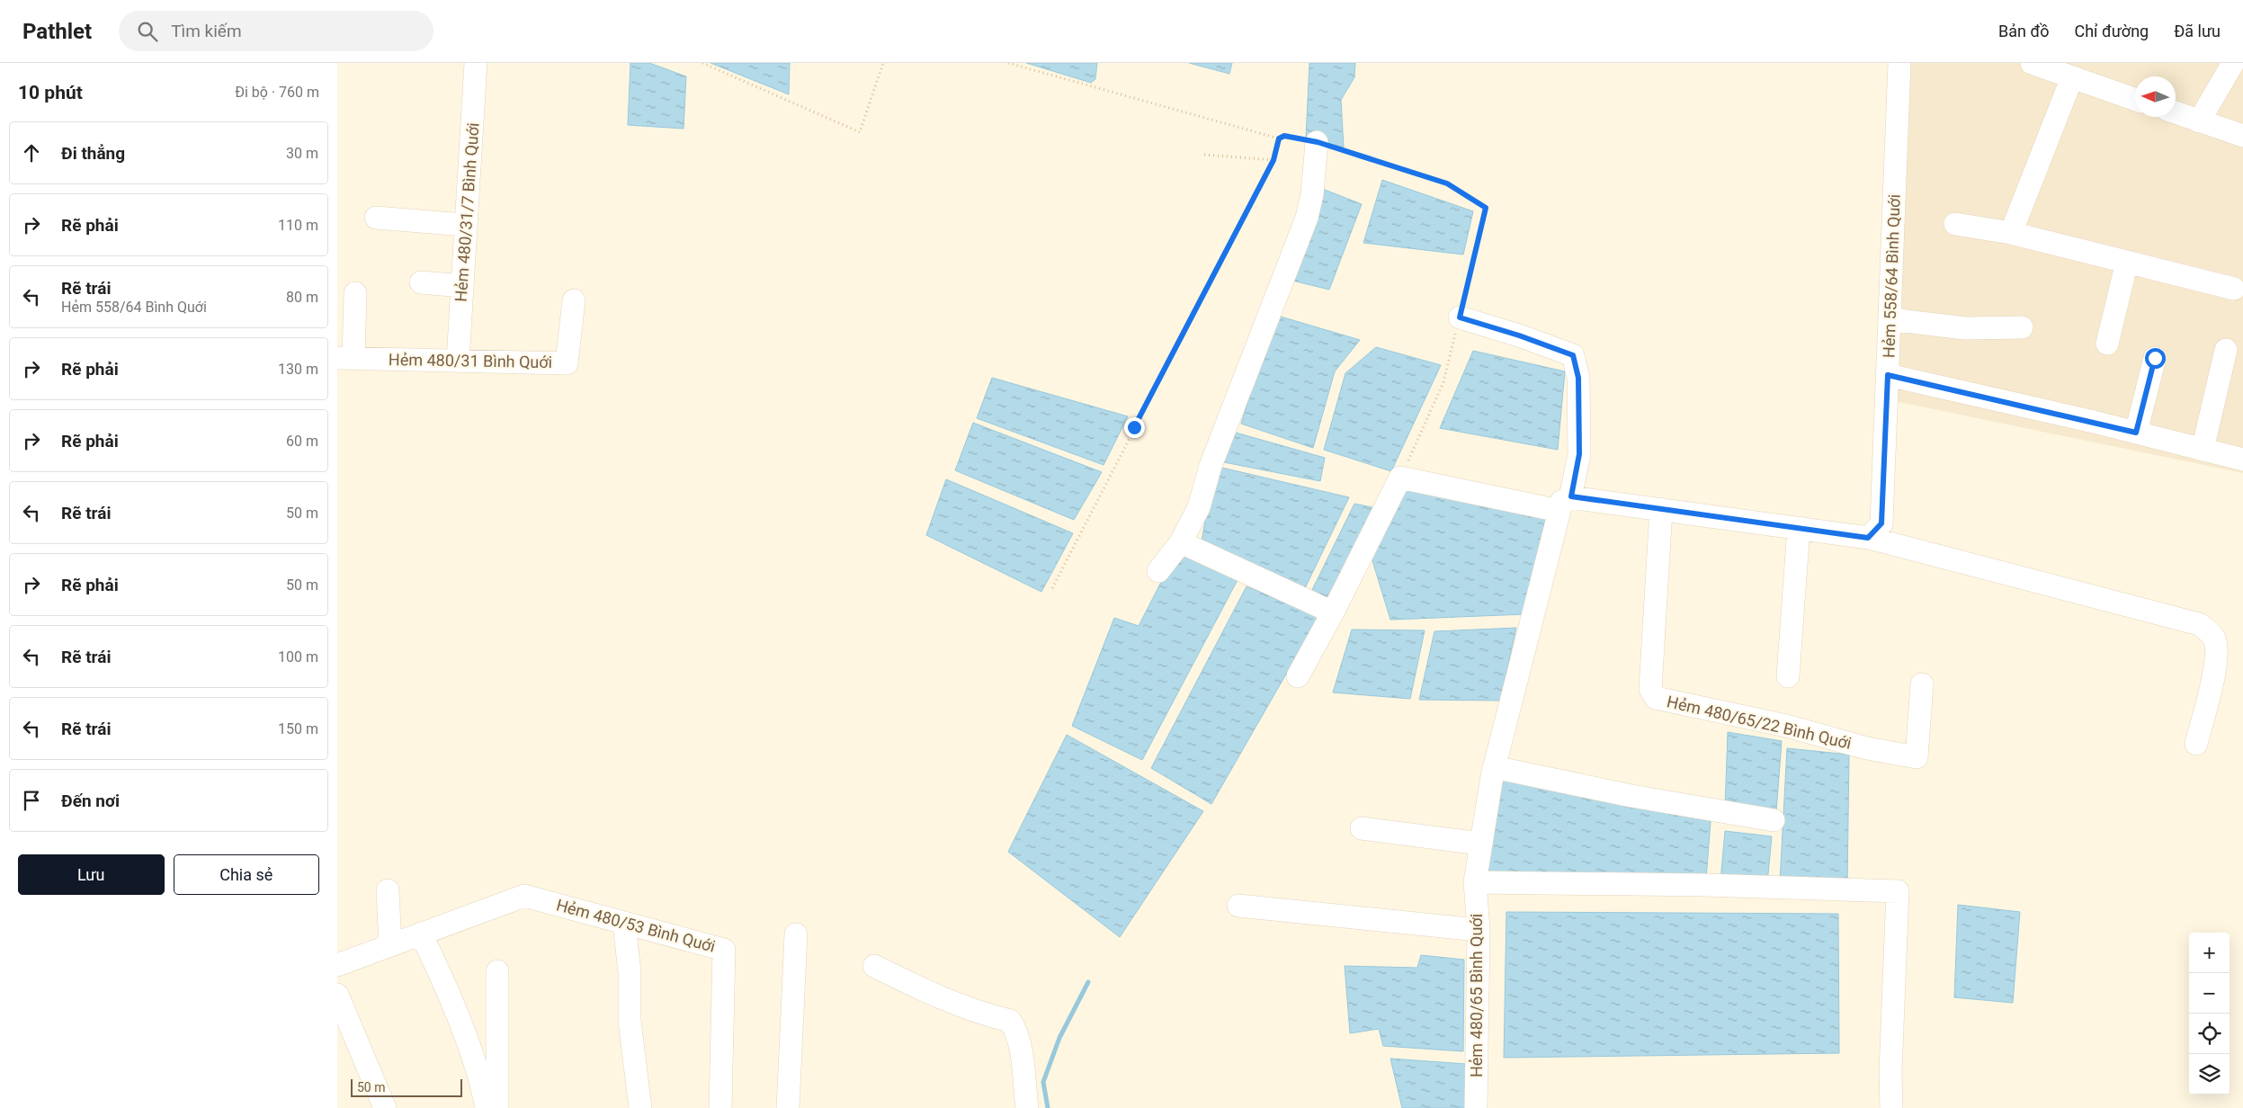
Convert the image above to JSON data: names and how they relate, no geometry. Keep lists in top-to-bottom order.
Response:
{
  "streets": {
    "street": [
      "Hẻm 480/31/7 Bình Quới",
      "Hẻm 558/64 Bình Quới",
      "Hẻm 480/31 Bình Quới",
      "Hẻm 480/65/22 Bình Quới",
      "Hẻm 480/53 Bình Quới",
      "Hẻm 480/65 Bình Quới"
    ]
  },
  "crossings": [
    ["Hẻm 480/31/7 Bình Quới", "Hẻm 480/31 Bình Quới"]
  ],
  "scale_bar": "50 m",
  "north": "left",
  "page": {
    "header": "Pathlet",
    "search": "Tìm kiếm",
    "nav": ["Bản đồ", "Chỉ đường", "Đã lưu"],
    "heading": ["10 phút", "Đi bộ · 760 m"],
    "list": [
      ["Đi thẳng", "30 m"],
      ["Rẽ phải", "110 m"],
      ["Rẽ trái", "Hẻm 558/64 Bình Quới", "80 m"],
      ["Rẽ phải", "130 m"],
      ["Rẽ phải", "60 m"],
      ["Rẽ trái", "50 m"],
      ["Rẽ phải", "50 m"],
      ["Rẽ trái", "100 m"],
      ["Rẽ trái", "150 m"],
      "Đến nơi"
    ],
    "buttons": ["Lưu", "Chia sẻ"],
    "map_buttons": ["+", "−"],
    "scale": "50 m"
  }
}
